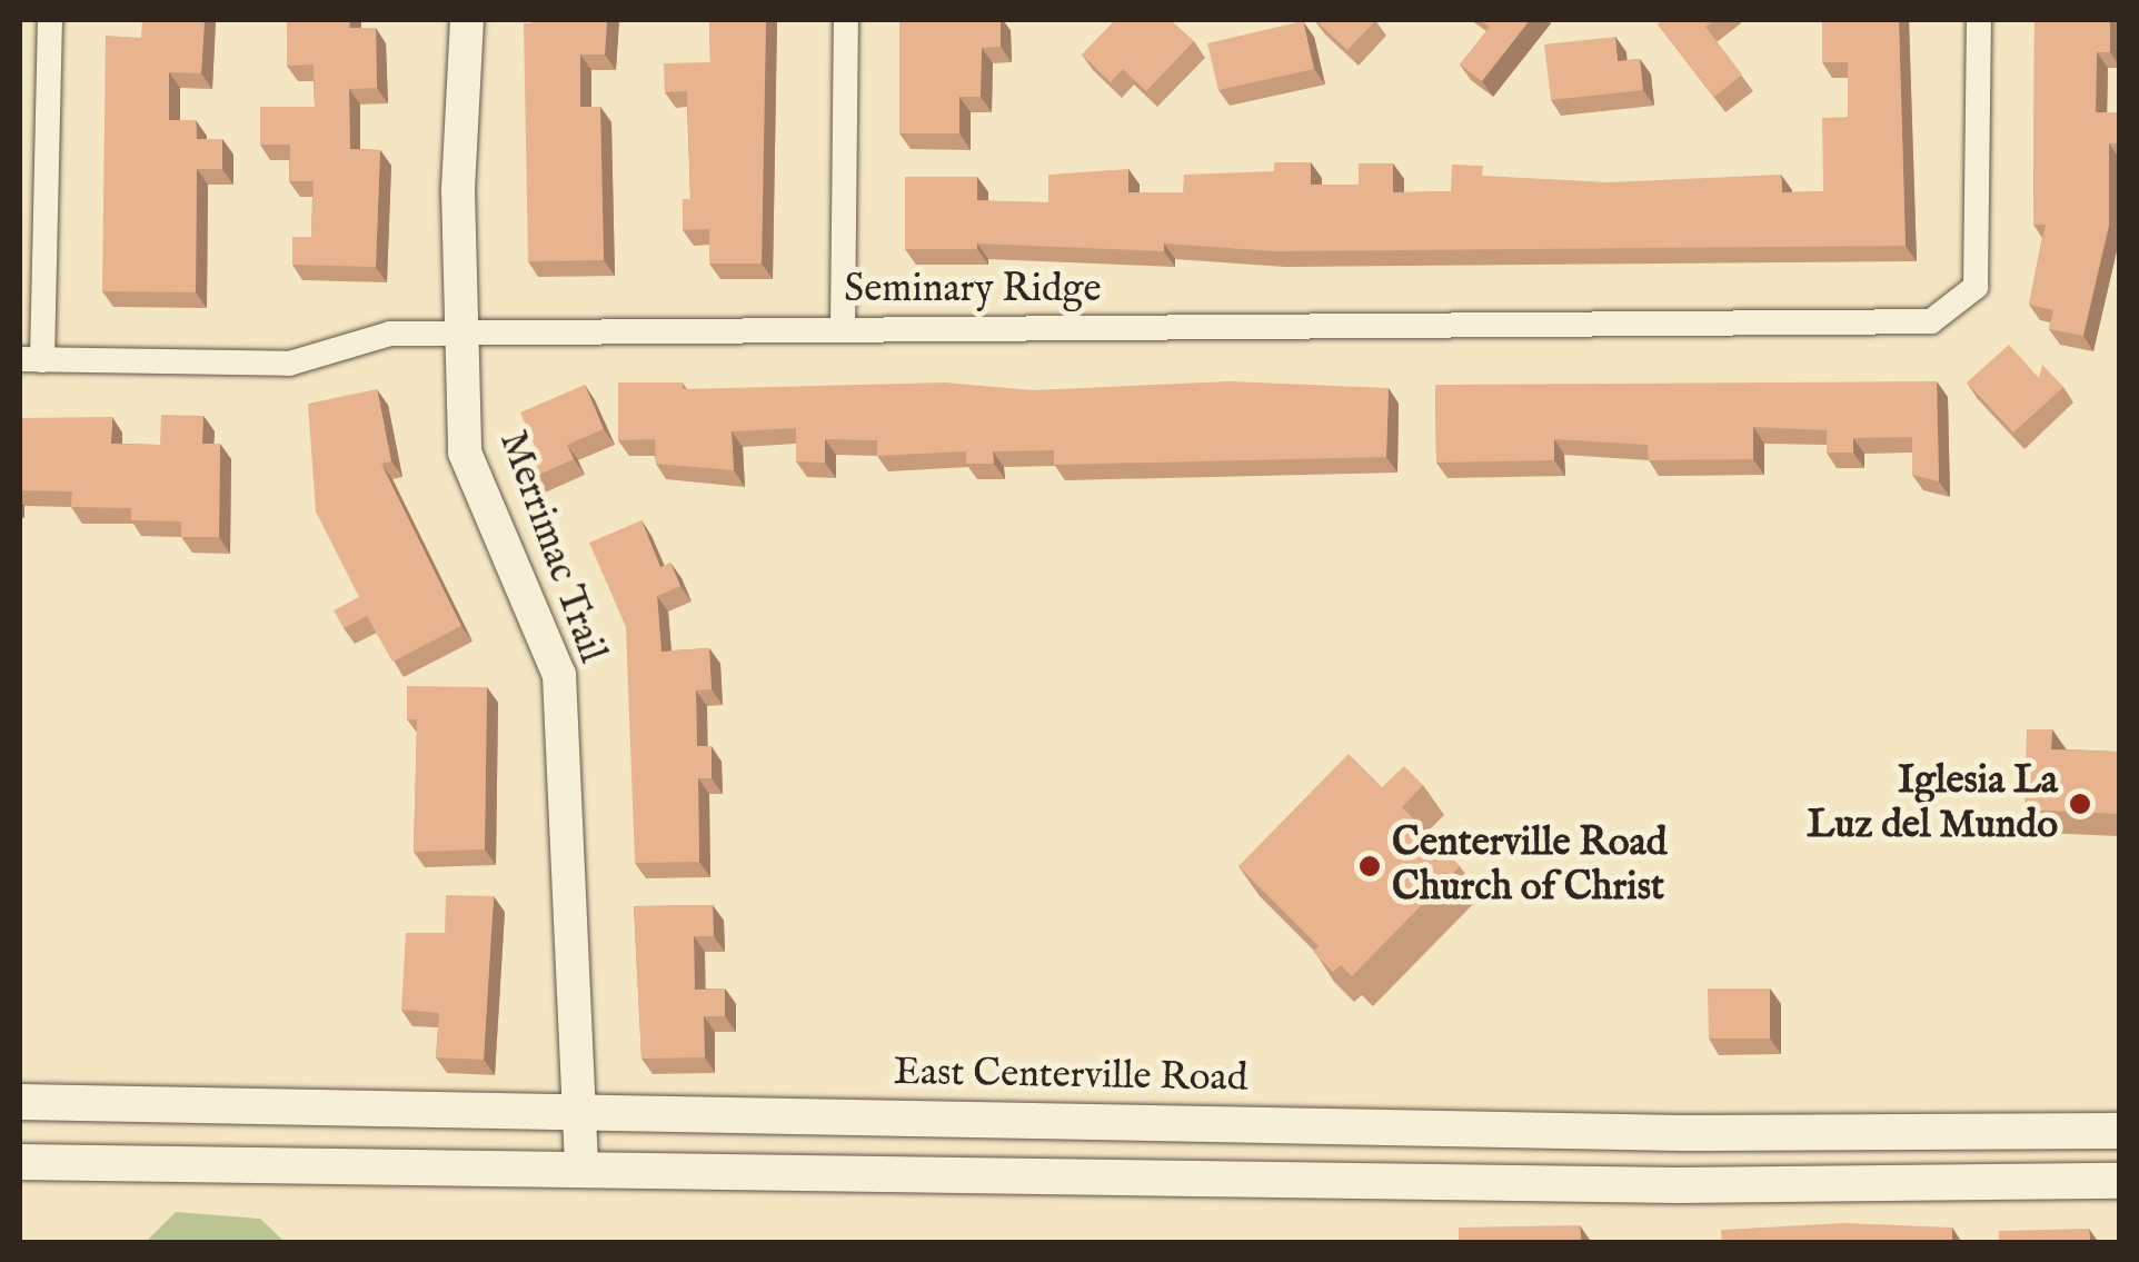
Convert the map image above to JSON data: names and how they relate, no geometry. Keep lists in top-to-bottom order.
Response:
{
  "streets": {
    "main road": ["East Centerville Road"],
    "street": ["Seminary Ridge", "Merrimac Trail"]
  },
  "crossings": [
    ["Seminary Ridge", "Merrimac Trail"],
    ["Merrimac Trail", "East Centerville Road"]
  ],
  "places": ["Iglesia La Luz del Mundo", "Centerville Road Church of Christ"]
}
